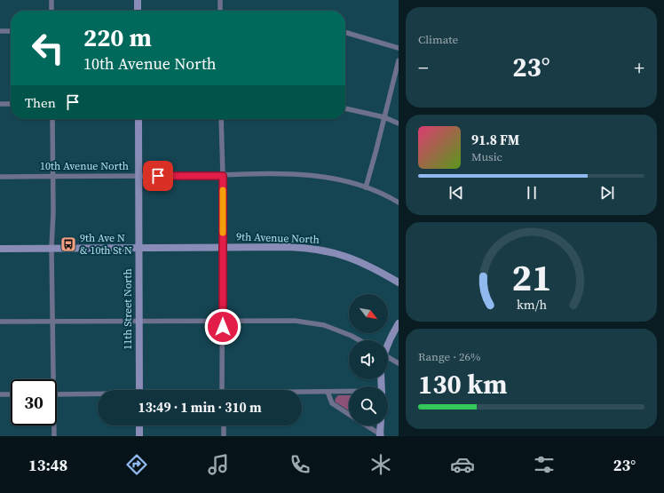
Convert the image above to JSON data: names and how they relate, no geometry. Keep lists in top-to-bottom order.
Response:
{
  "streets": {
    "main road": ["9th Avenue North", "11th Street North"],
    "street": ["10th Avenue North"]
  },
  "crossings": [
    ["10th Avenue North", "11th Street North"],
    ["9th Avenue North", "11th Street North"]
  ],
  "places": {
    "bus stop": ["9th Ave N & 10th St N"]
  },
  "north": "bottom right",
  "page": {
    "tile": [
      "Climate",
      ["Range · 26%", "130 km"]
    ],
    "turn": ["220 m", "10th Avenue North"],
    "heat": ["−", "23°", "+"],
    "then": "Then",
    "song": ["91.8 FM", "Music"],
    "limit": "30",
    "trip": "13:49 · 1 min · 310 m",
    "tabs": ["13:48", "23°"],
    "gauge": ["21", "km/h"]
  }
}
